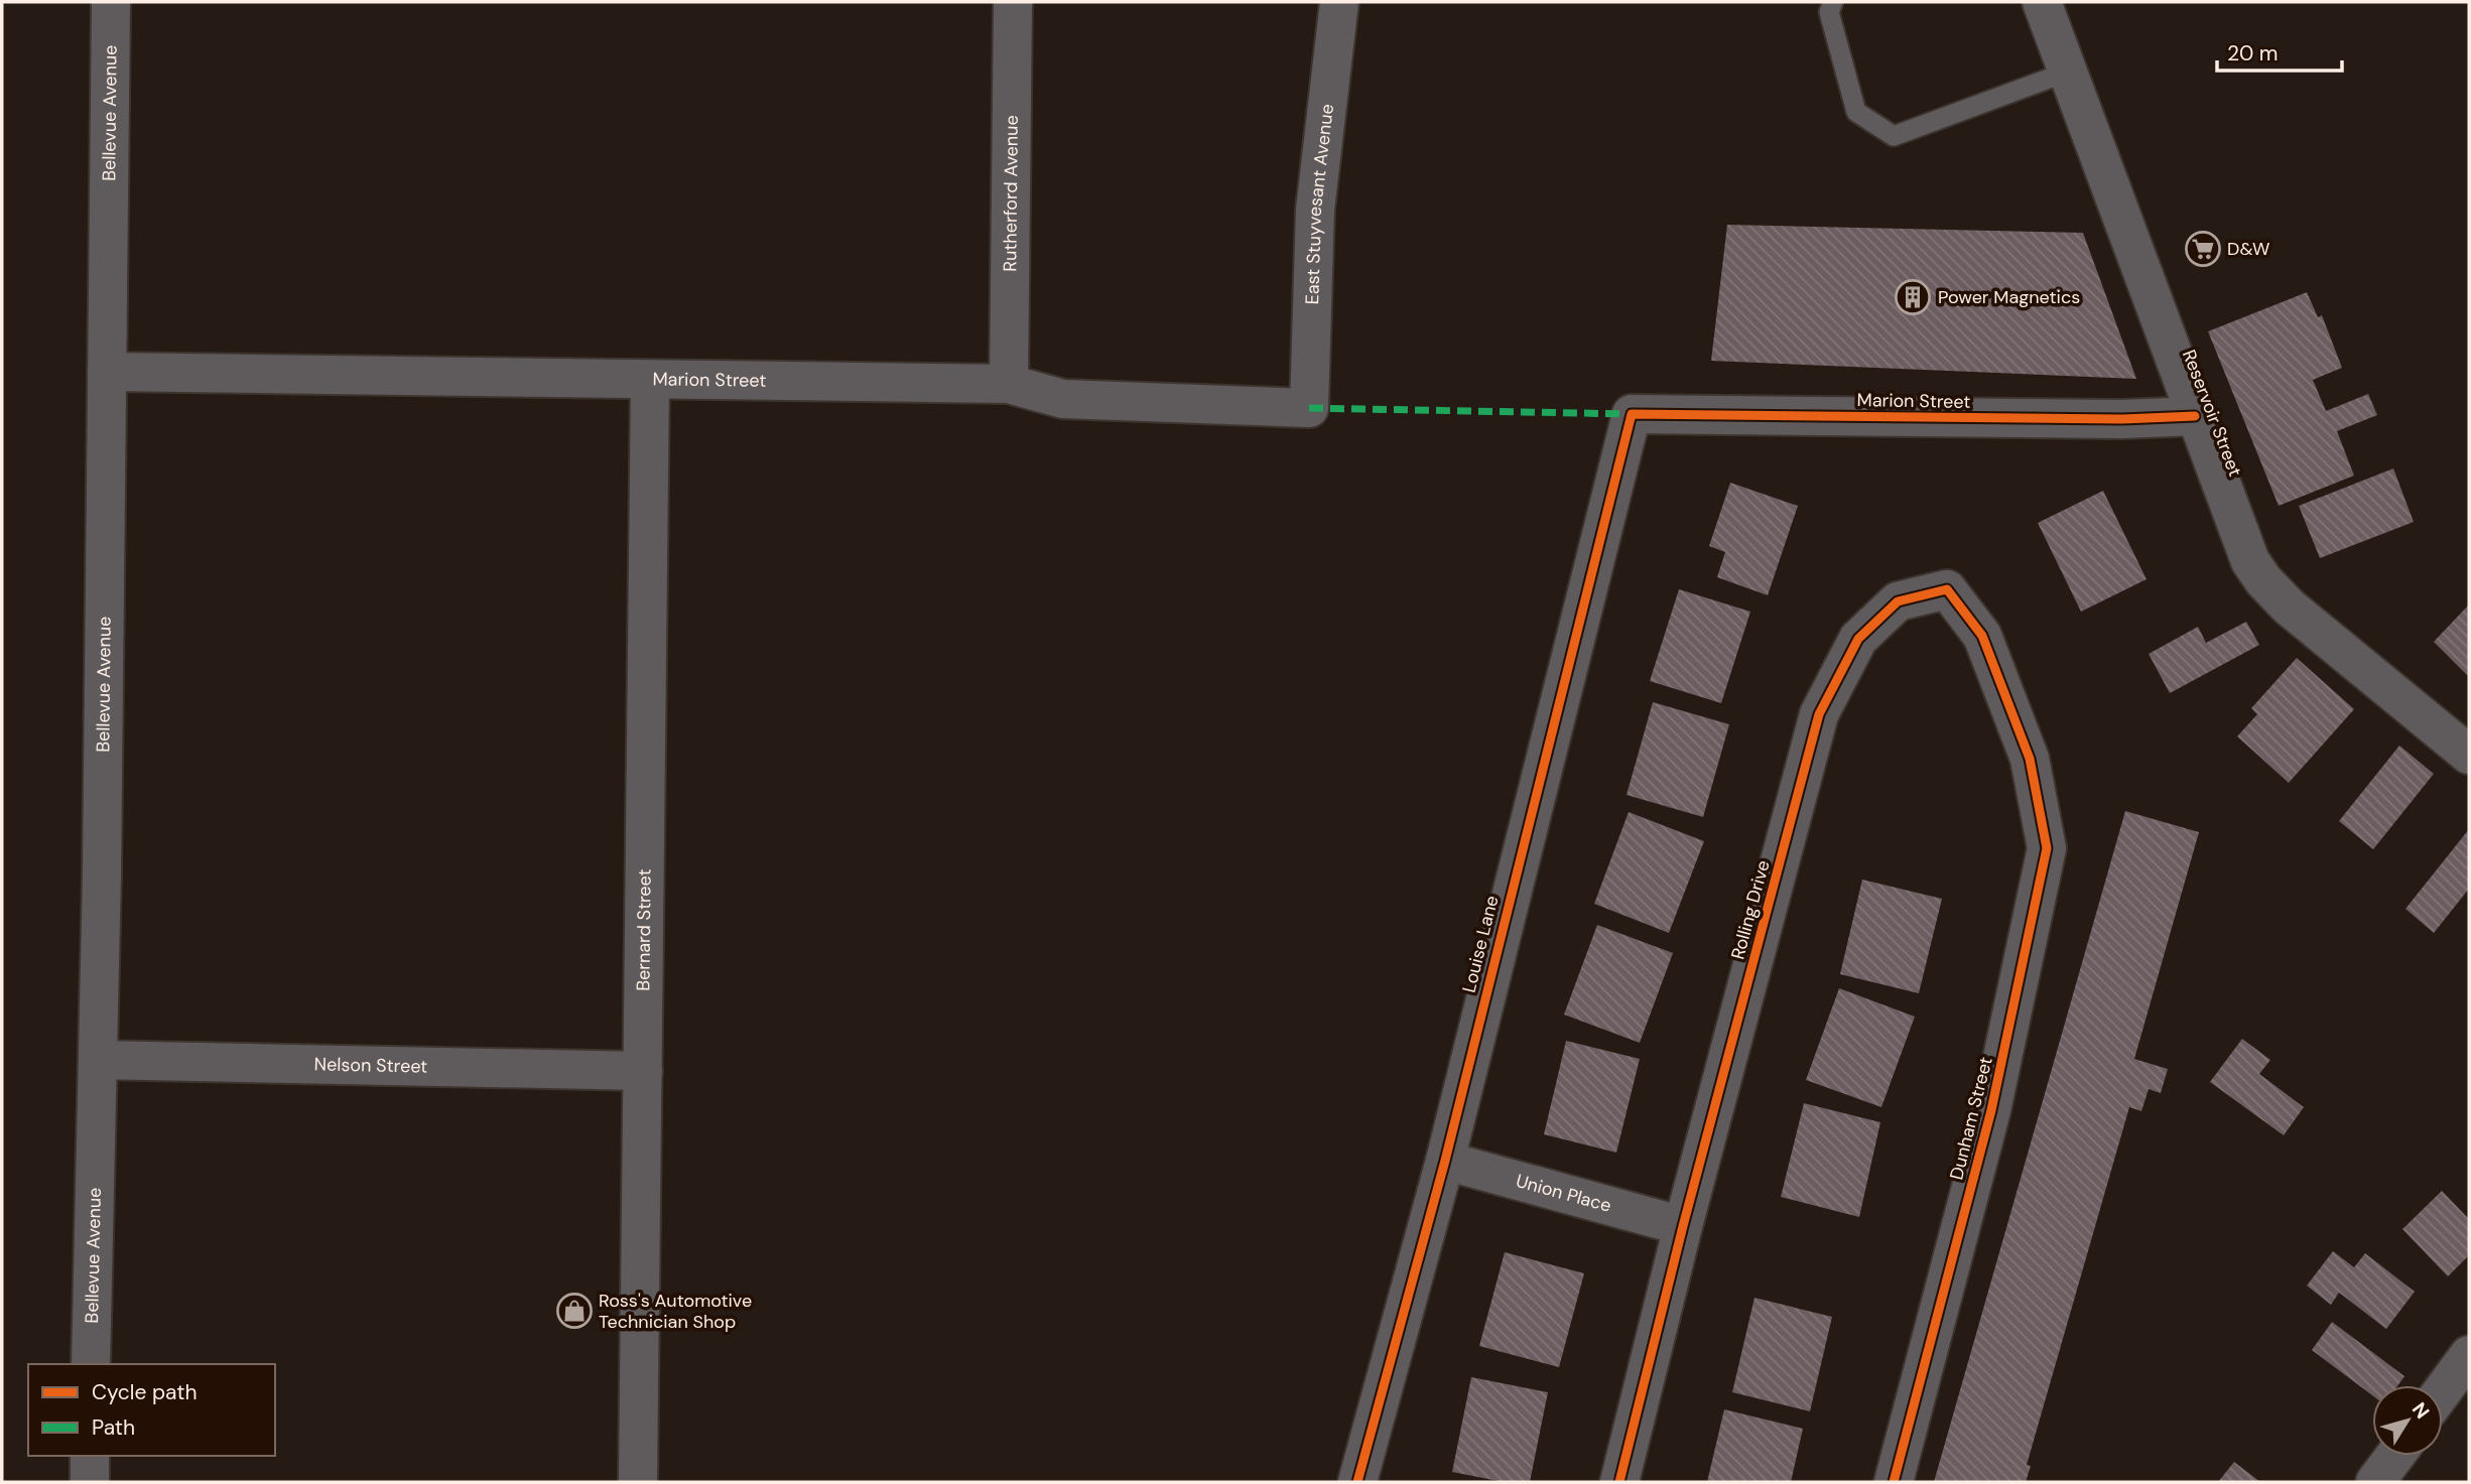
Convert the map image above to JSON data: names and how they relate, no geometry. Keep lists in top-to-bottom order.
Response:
{
  "streets": {
    "street": [
      "Bellevue Avenue",
      "Rutherford Avenue",
      "East Stuyvesant Avenue",
      "Marion Street",
      "Reservoir Street",
      "Rolling Drive",
      "Bernard Street",
      "Louise Lane",
      "Nelson Street",
      "Dunham Street",
      "Union Place"
    ]
  },
  "crossings": [
    ["Bellevue Avenue", "Marion Street"],
    ["Bellevue Avenue", "Nelson Street"],
    ["Rutherford Avenue", "Marion Street"],
    ["East Stuyvesant Avenue", "Marion Street"],
    ["Marion Street", "Reservoir Street"],
    ["Marion Street", "Bernard Street"],
    ["Marion Street", "Louise Lane"],
    ["Rolling Drive", "Dunham Street"],
    ["Rolling Drive", "Union Place"],
    ["Bernard Street", "Nelson Street"],
    ["Louise Lane", "Union Place"]
  ],
  "places": {
    "supermarket": ["D&W"],
    "building": ["Power Magnetics"],
    "shop": ["Ross's Automotive Technician Shop"]
  },
  "legend": ["Cycle path", "Path"],
  "scale_bar": "20 m",
  "north": "top right"
}
